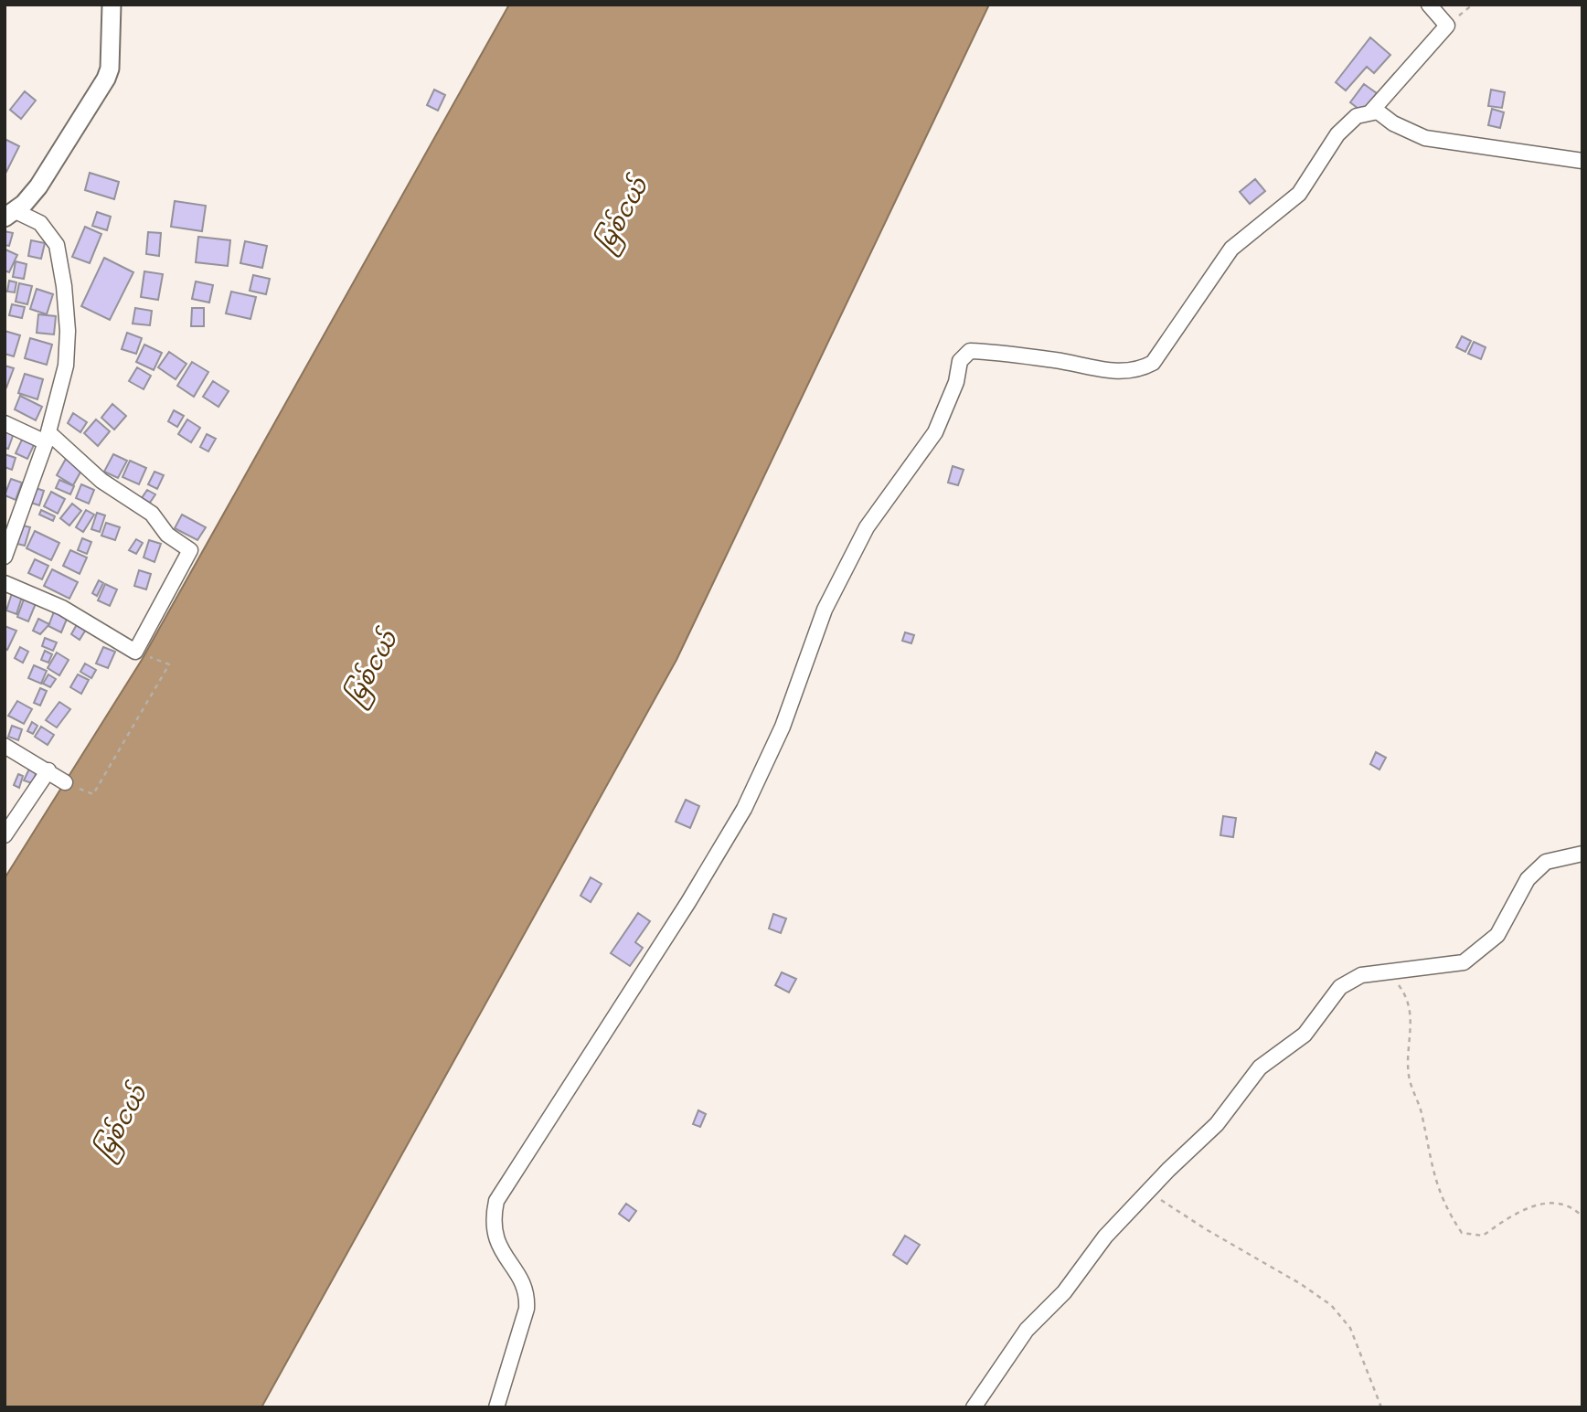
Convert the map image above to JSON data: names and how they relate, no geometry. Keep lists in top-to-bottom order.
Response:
{
  "water": ["မြစ်ငယ်"]
}
